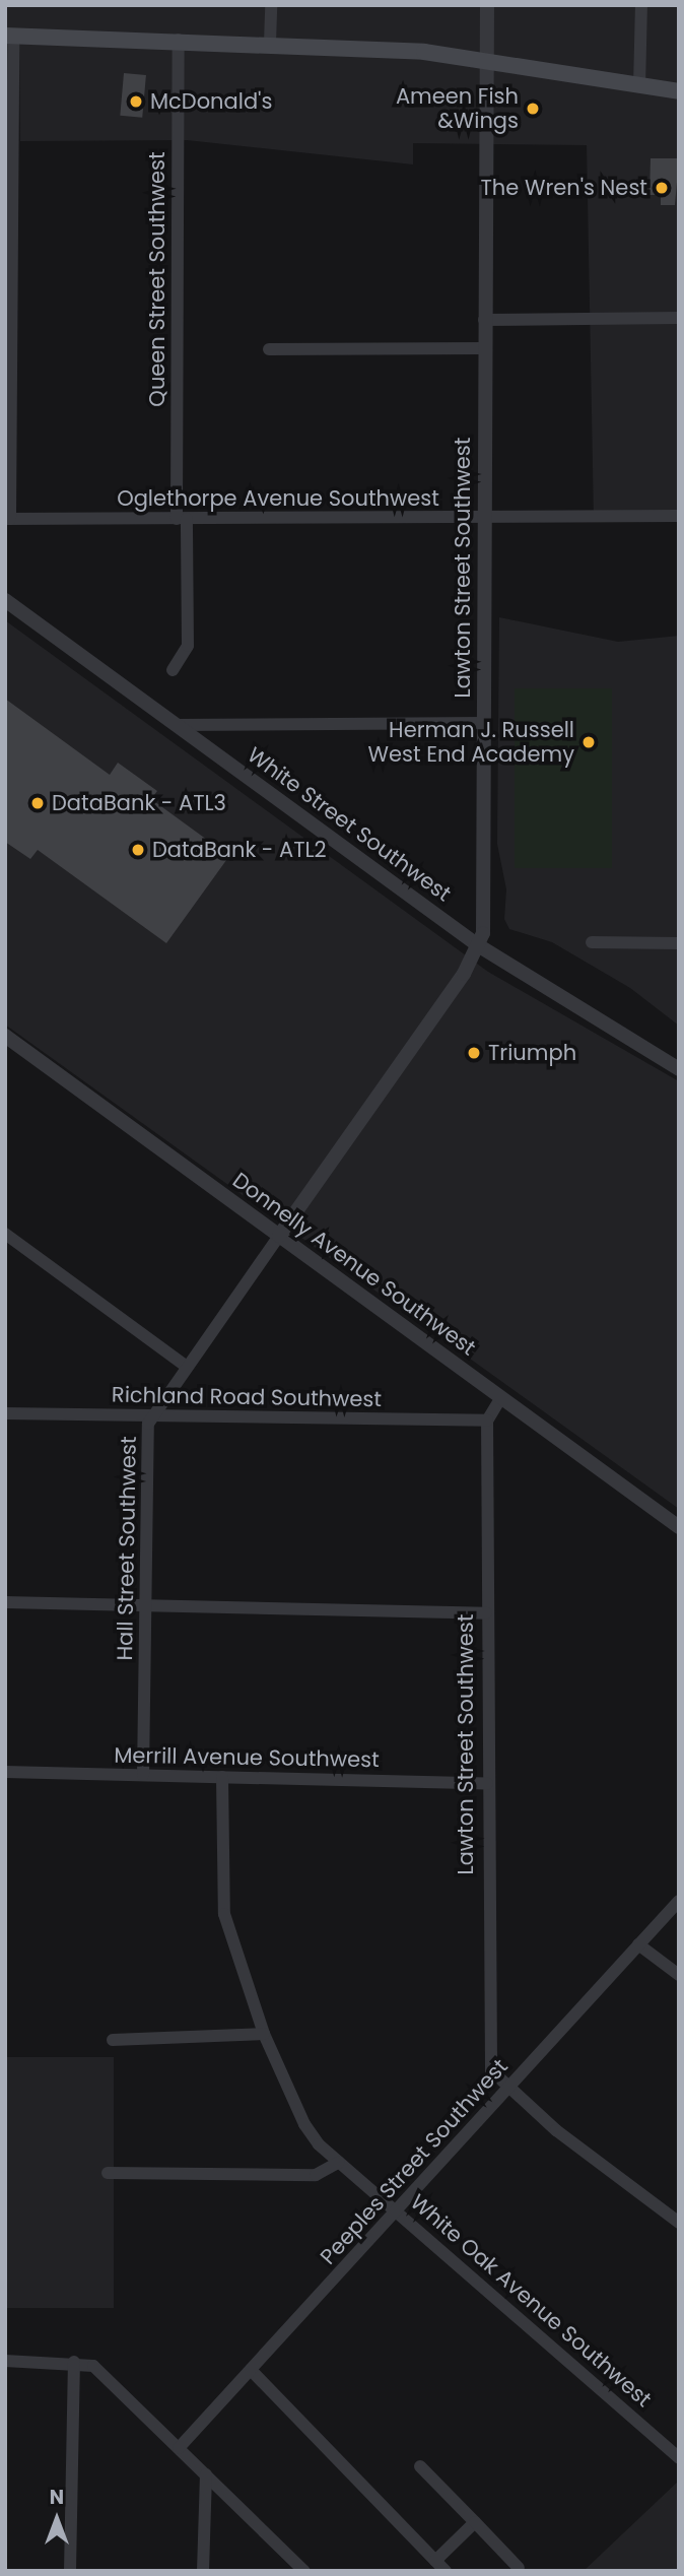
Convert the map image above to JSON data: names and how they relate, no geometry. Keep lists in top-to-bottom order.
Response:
{
  "streets": {
    "street": [
      "Queen Street Southwest",
      "Oglethorpe Avenue Southwest",
      "Lawton Street Southwest",
      "White Street Southwest",
      "Donnelly Avenue Southwest",
      "Richland Road Southwest",
      "Hall Street Southwest",
      "Merrill Avenue Southwest",
      "Peeples Street Southwest",
      "White Oak Avenue Southwest"
    ]
  },
  "crossings": [
    ["Queen Street Southwest", "Oglethorpe Avenue Southwest"],
    ["Oglethorpe Avenue Southwest", "Lawton Street Southwest"],
    ["Lawton Street Southwest", "Donnelly Avenue Southwest"],
    ["Lawton Street Southwest", "Richland Road Southwest"],
    ["Lawton Street Southwest", "Hall Street Southwest"],
    ["Lawton Street Southwest", "Merrill Avenue Southwest"],
    ["Lawton Street Southwest", "Peeples Street Southwest"],
    ["Donnelly Avenue Southwest", "Hall Street Southwest"],
    ["Richland Road Southwest", "Hall Street Southwest"],
    ["Hall Street Southwest", "Merrill Avenue Southwest"],
    ["Merrill Avenue Southwest", "White Oak Avenue Southwest"],
    ["Peeples Street Southwest", "White Oak Avenue Southwest"]
  ],
  "places": [
    "McDonald's",
    "Ameen Fish &Wings",
    "The Wren's Nest",
    "Herman J. Russell West End Academy",
    "DataBank - ATL3",
    "DataBank - ATL2",
    "Triumph"
  ],
  "north": "top"
}
